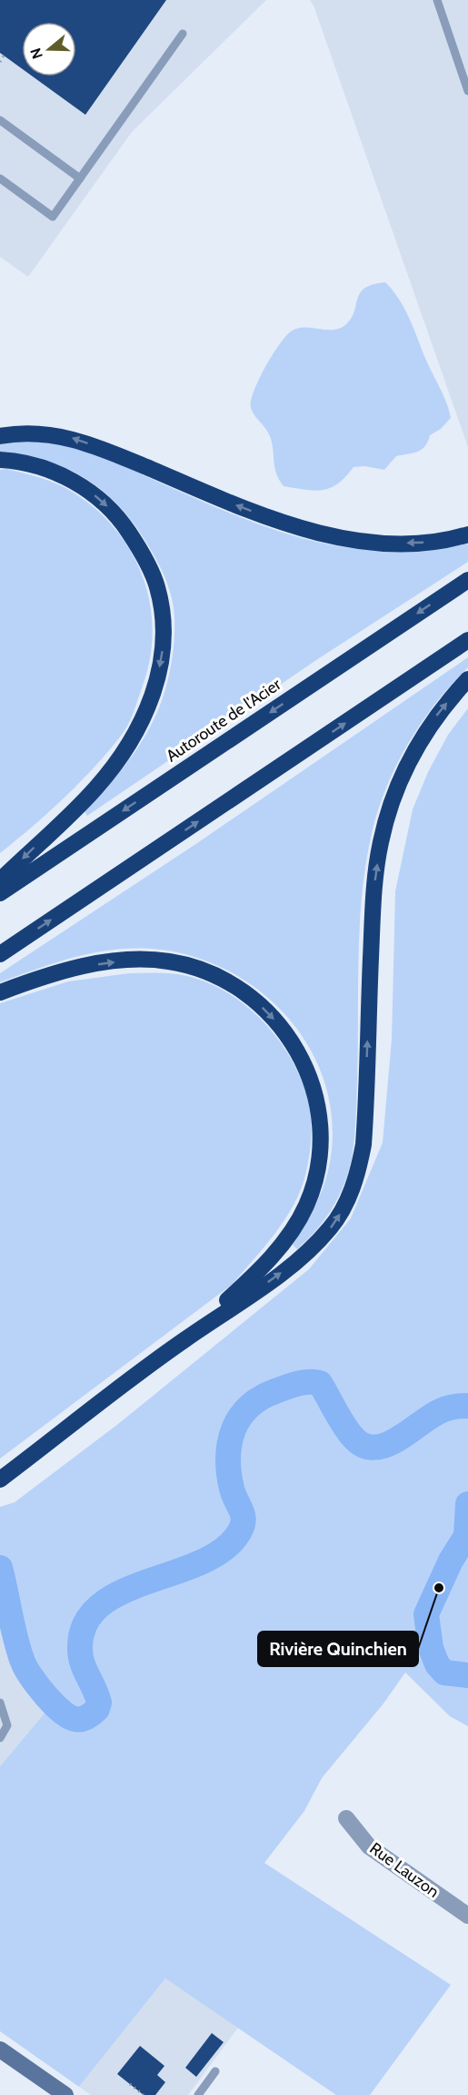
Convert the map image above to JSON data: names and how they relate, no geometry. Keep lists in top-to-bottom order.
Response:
{
  "streets": {
    "highway": ["Autoroute de l'Acier"],
    "street": ["Rue Lauzon"]
  },
  "places": ["Rivière Quinchien"],
  "north": "left"
}
